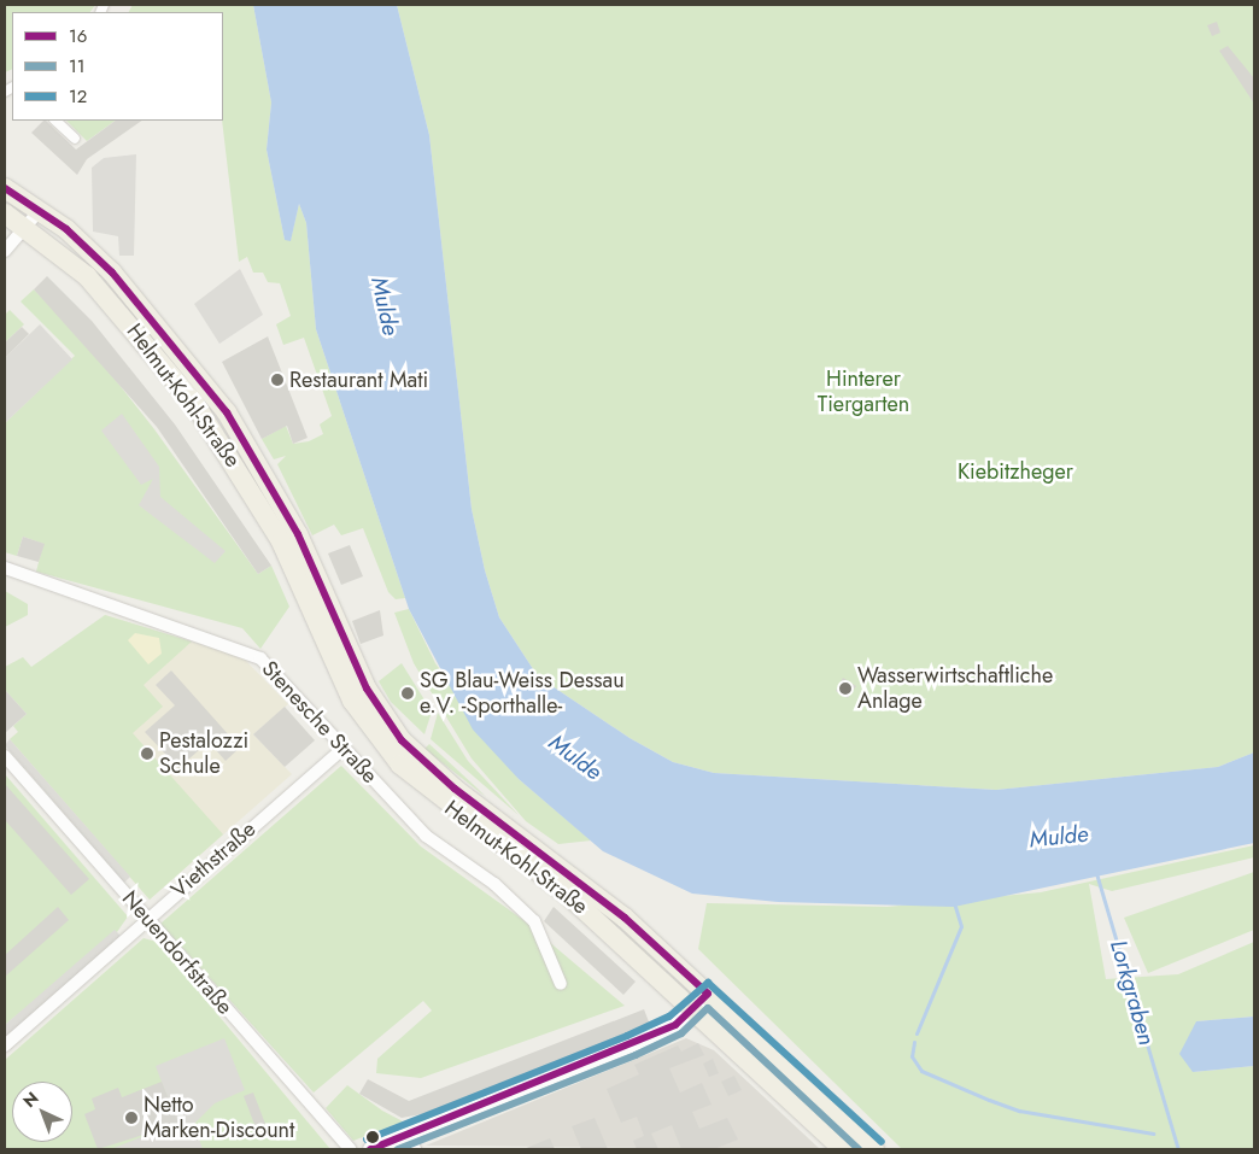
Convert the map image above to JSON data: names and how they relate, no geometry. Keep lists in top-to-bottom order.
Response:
{
  "streets": {
    "main road": ["Helmut-Kohl-Straße"],
    "street": ["Stenesche Straße", "Viethstraße", "Neuendorfstraße"]
  },
  "crossings": [
    ["Stenesche Straße", "Viethstraße"],
    ["Viethstraße", "Neuendorfstraße"]
  ],
  "water": ["Mulde", "Lorkgraben"],
  "parks": ["Hinterer Tiergarten", "Kiebitzheger"],
  "places": [
    "Restaurant Mati",
    "Wasserwirtschaftliche Anlage",
    "SG Blau-Weiss Dessau e.V. -Sporthalle-",
    "Pestalozzi Schule",
    "Netto Marken-Discount"
  ],
  "lines": ["transit line 16", "transit line 12", "transit line 11"],
  "legend": ["16", "11", "12"],
  "north": "top left"
}
